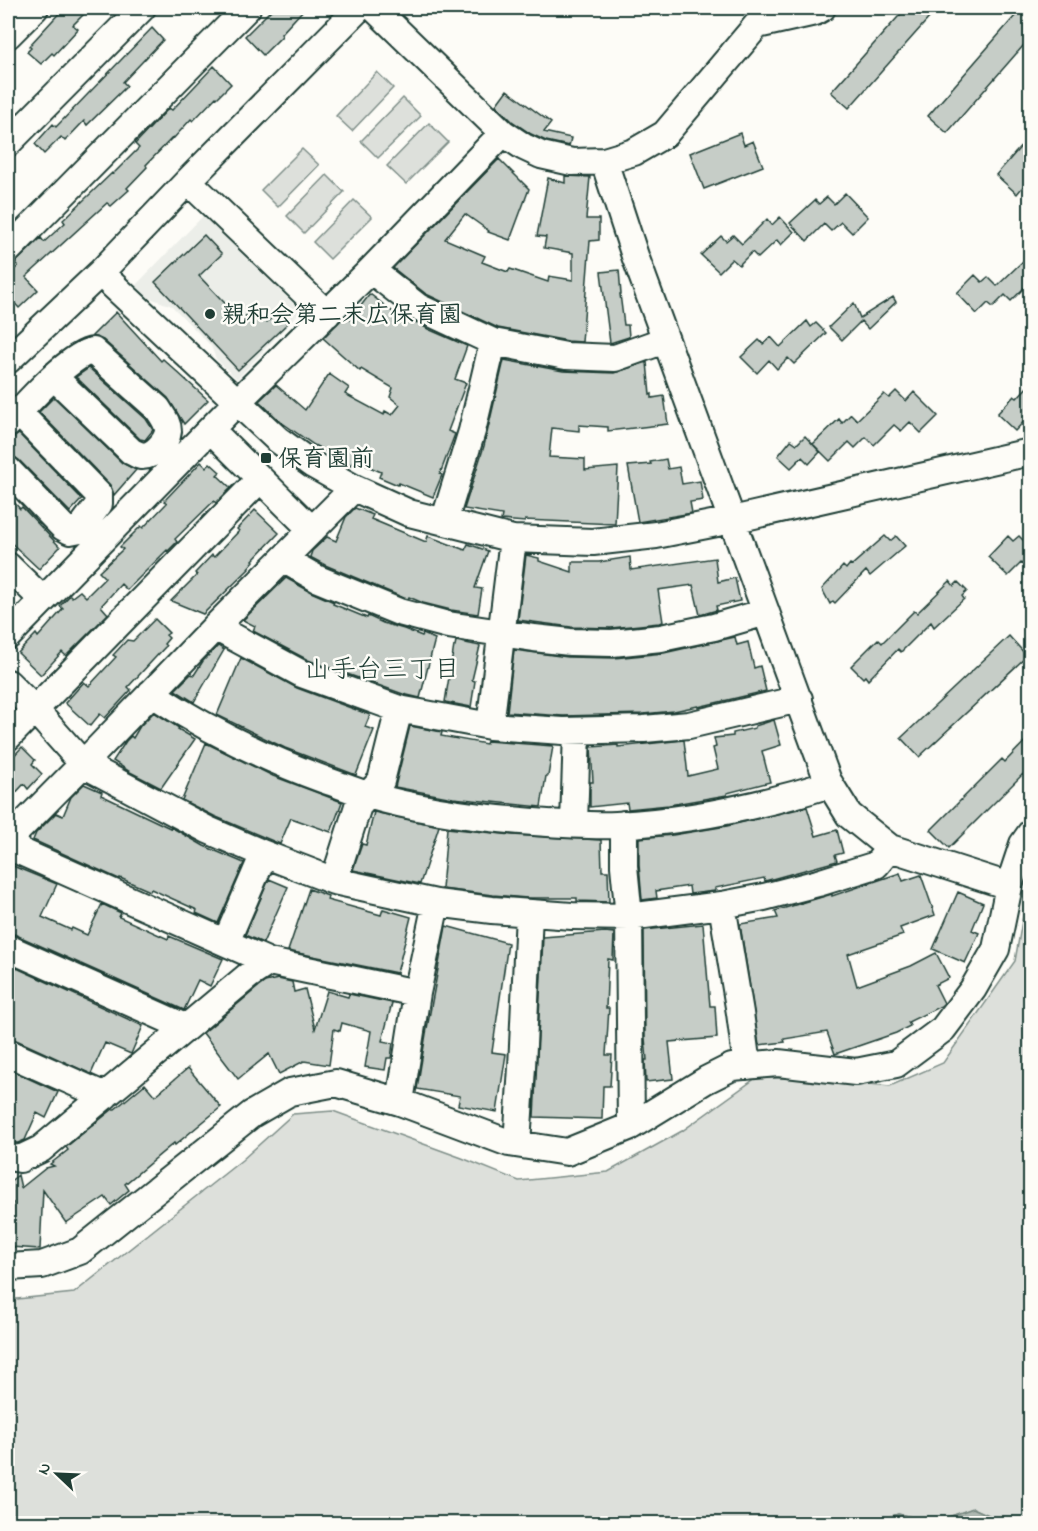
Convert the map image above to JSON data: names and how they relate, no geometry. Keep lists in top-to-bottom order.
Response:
{
  "districts": ["山手台三丁目"],
  "places": {
    "other": ["親和会第二末広保育園"],
    "transit": ["保育園前"]
  },
  "north": "top left"
}
